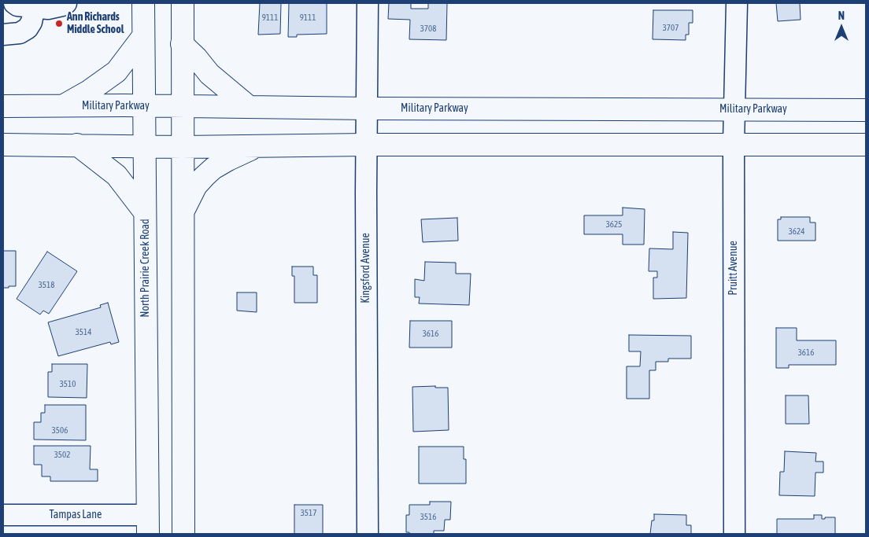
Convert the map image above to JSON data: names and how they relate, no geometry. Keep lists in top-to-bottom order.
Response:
{
  "streets": {
    "main road": ["Military Parkway", "North Prairie Creek Road"],
    "street": ["Kingsford Avenue", "Pruitt Avenue", "Tampas Lane"]
  },
  "crossings": [
    ["Military Parkway", "North Prairie Creek Road"],
    ["Military Parkway", "Kingsford Avenue"],
    ["Military Parkway", "Pruitt Avenue"],
    ["North Prairie Creek Road", "Tampas Lane"]
  ],
  "places": ["Ann Richards Middle School"],
  "house_numbers": [
    "9111",
    "9111",
    "3707",
    "3708",
    "3625",
    "3624",
    "3518",
    "3514",
    "3616",
    "3616",
    "3510",
    "3506",
    "3502",
    "3517",
    "3516"
  ],
  "north": "top"
}
